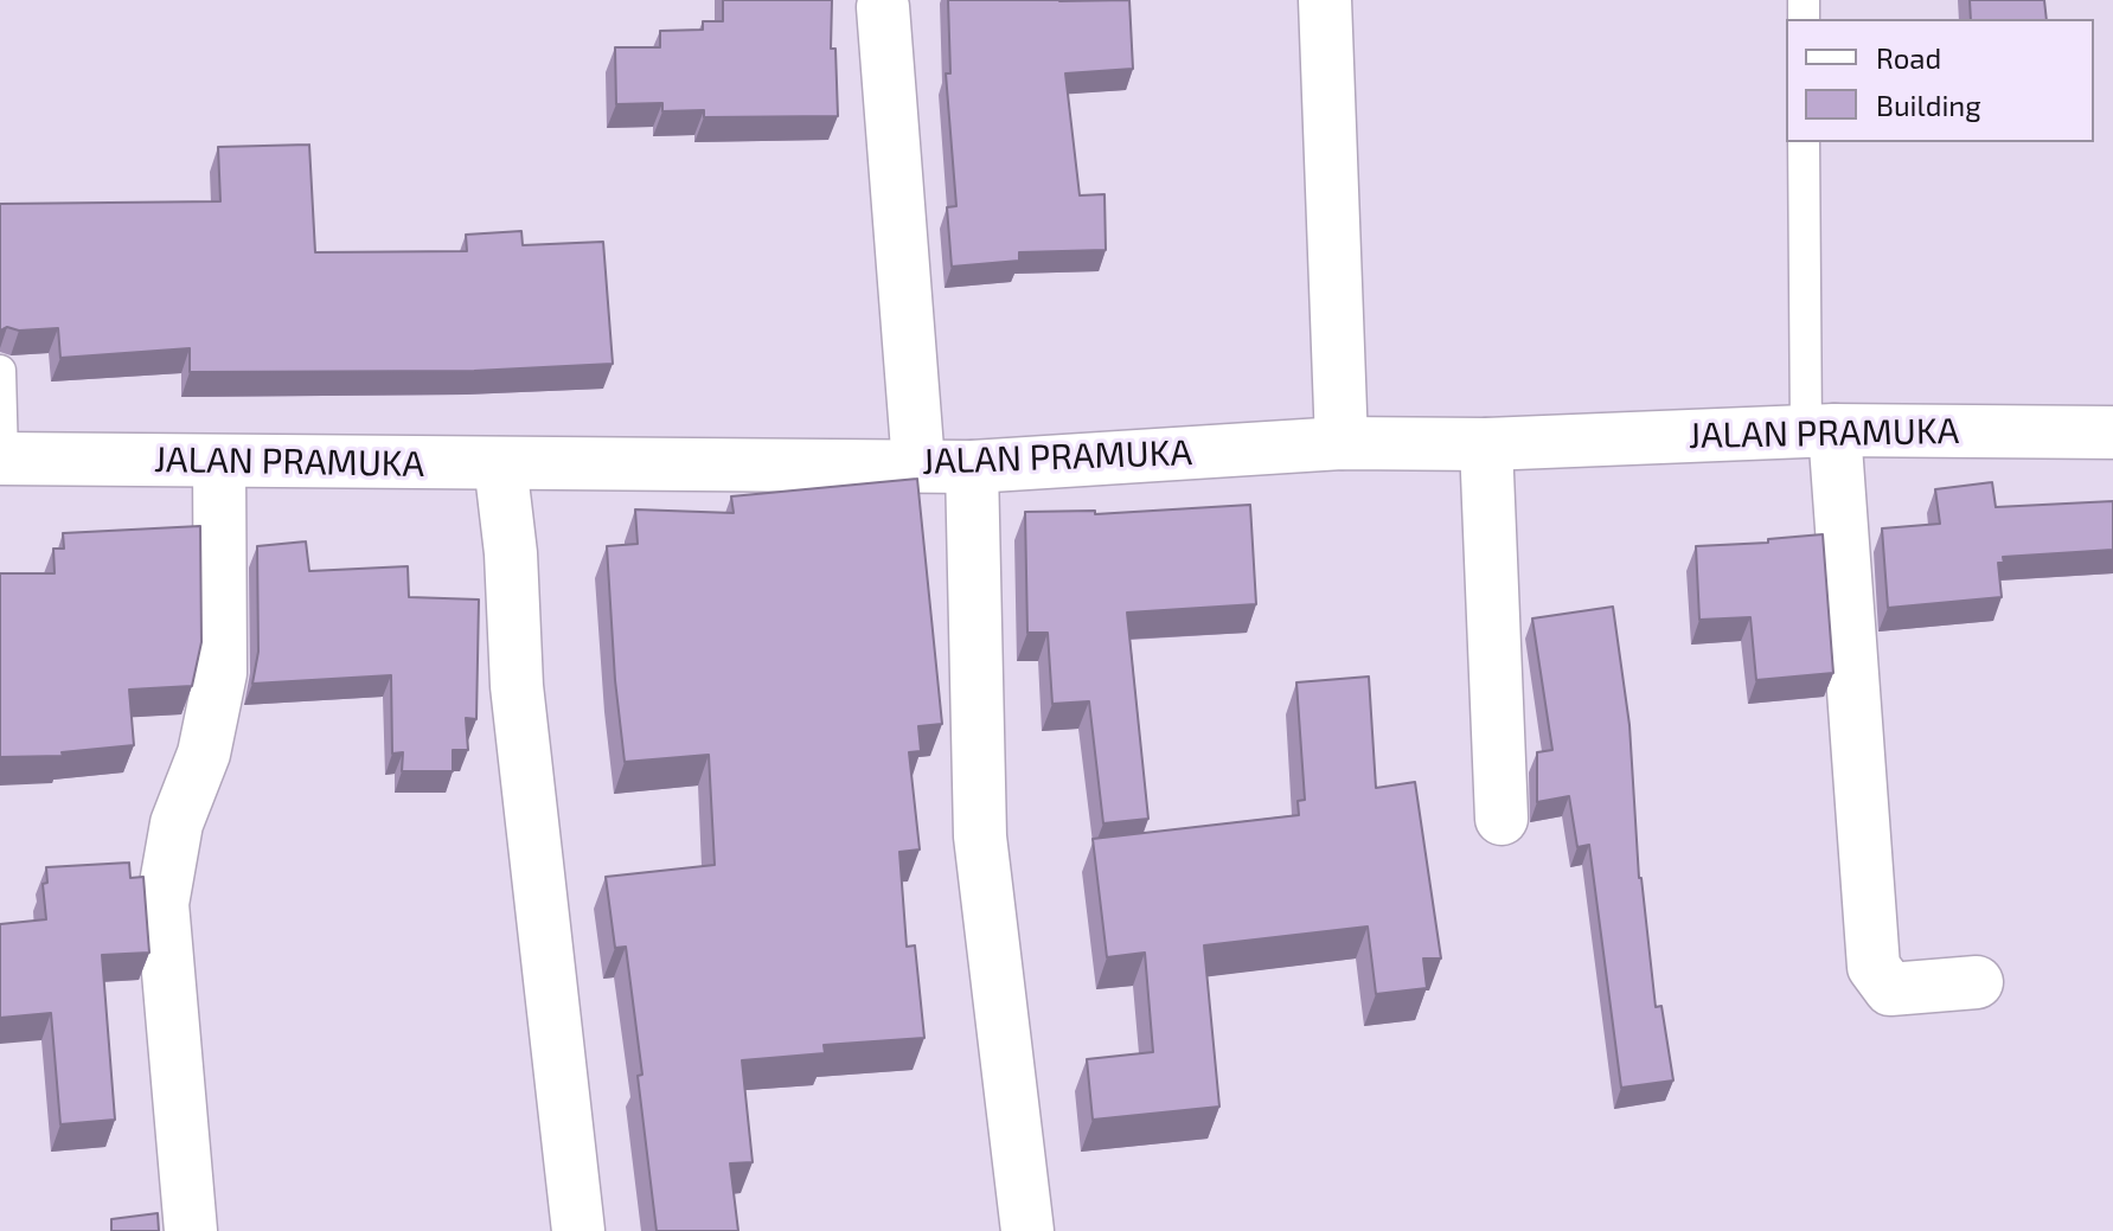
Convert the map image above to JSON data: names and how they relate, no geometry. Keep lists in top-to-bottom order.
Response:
{
  "streets": {
    "street": ["JALAN PRAMUKA"]
  },
  "legend": ["Road", "Building"]
}
